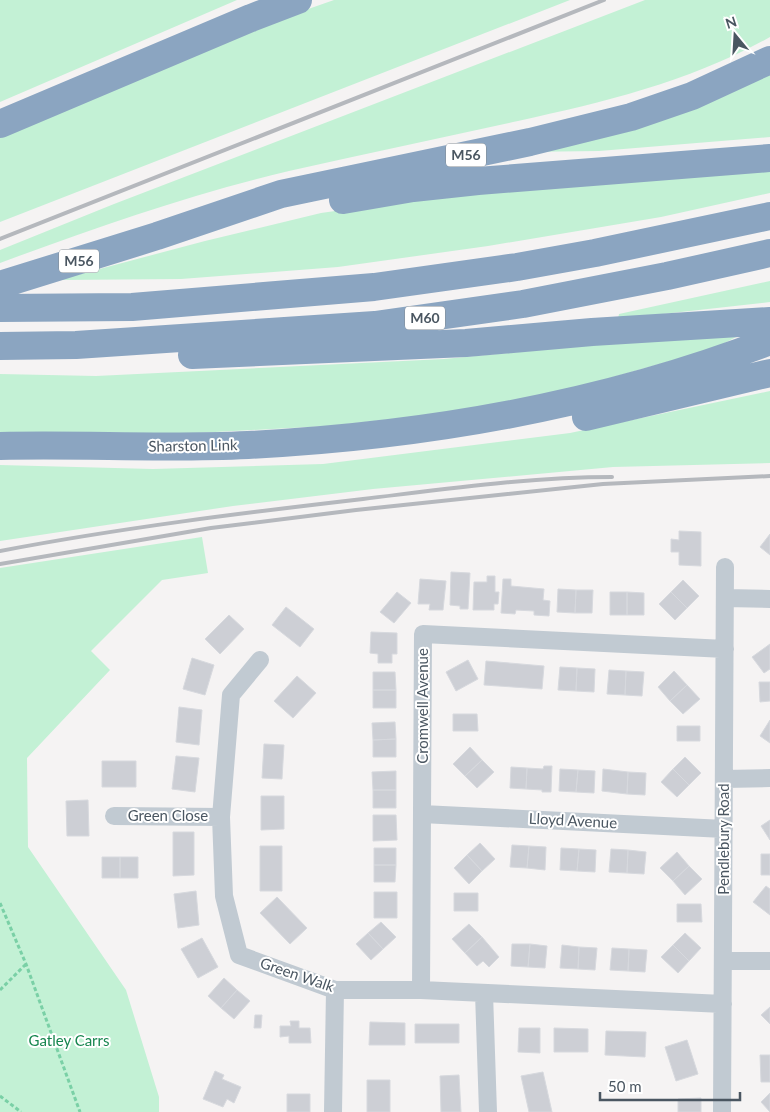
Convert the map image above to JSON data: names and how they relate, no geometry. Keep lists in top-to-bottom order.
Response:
{
  "streets": {
    "highway": ["M56", "M60", "Sharston Link"],
    "street": [
      "Cromwell Avenue",
      "Green Close",
      "Lloyd Avenue",
      "Pendlebury Road",
      "Green Walk"
    ]
  },
  "crossings": [
    ["Cromwell Avenue", "Lloyd Avenue"],
    ["Cromwell Avenue", "Pendlebury Road"],
    ["Cromwell Avenue", "Green Walk"],
    ["Green Close", "Green Walk"],
    ["Lloyd Avenue", "Pendlebury Road"],
    ["Pendlebury Road", "Green Walk"]
  ],
  "parks": ["Gatley Carrs"],
  "scale_bar": "50 m",
  "north": "top"
}
